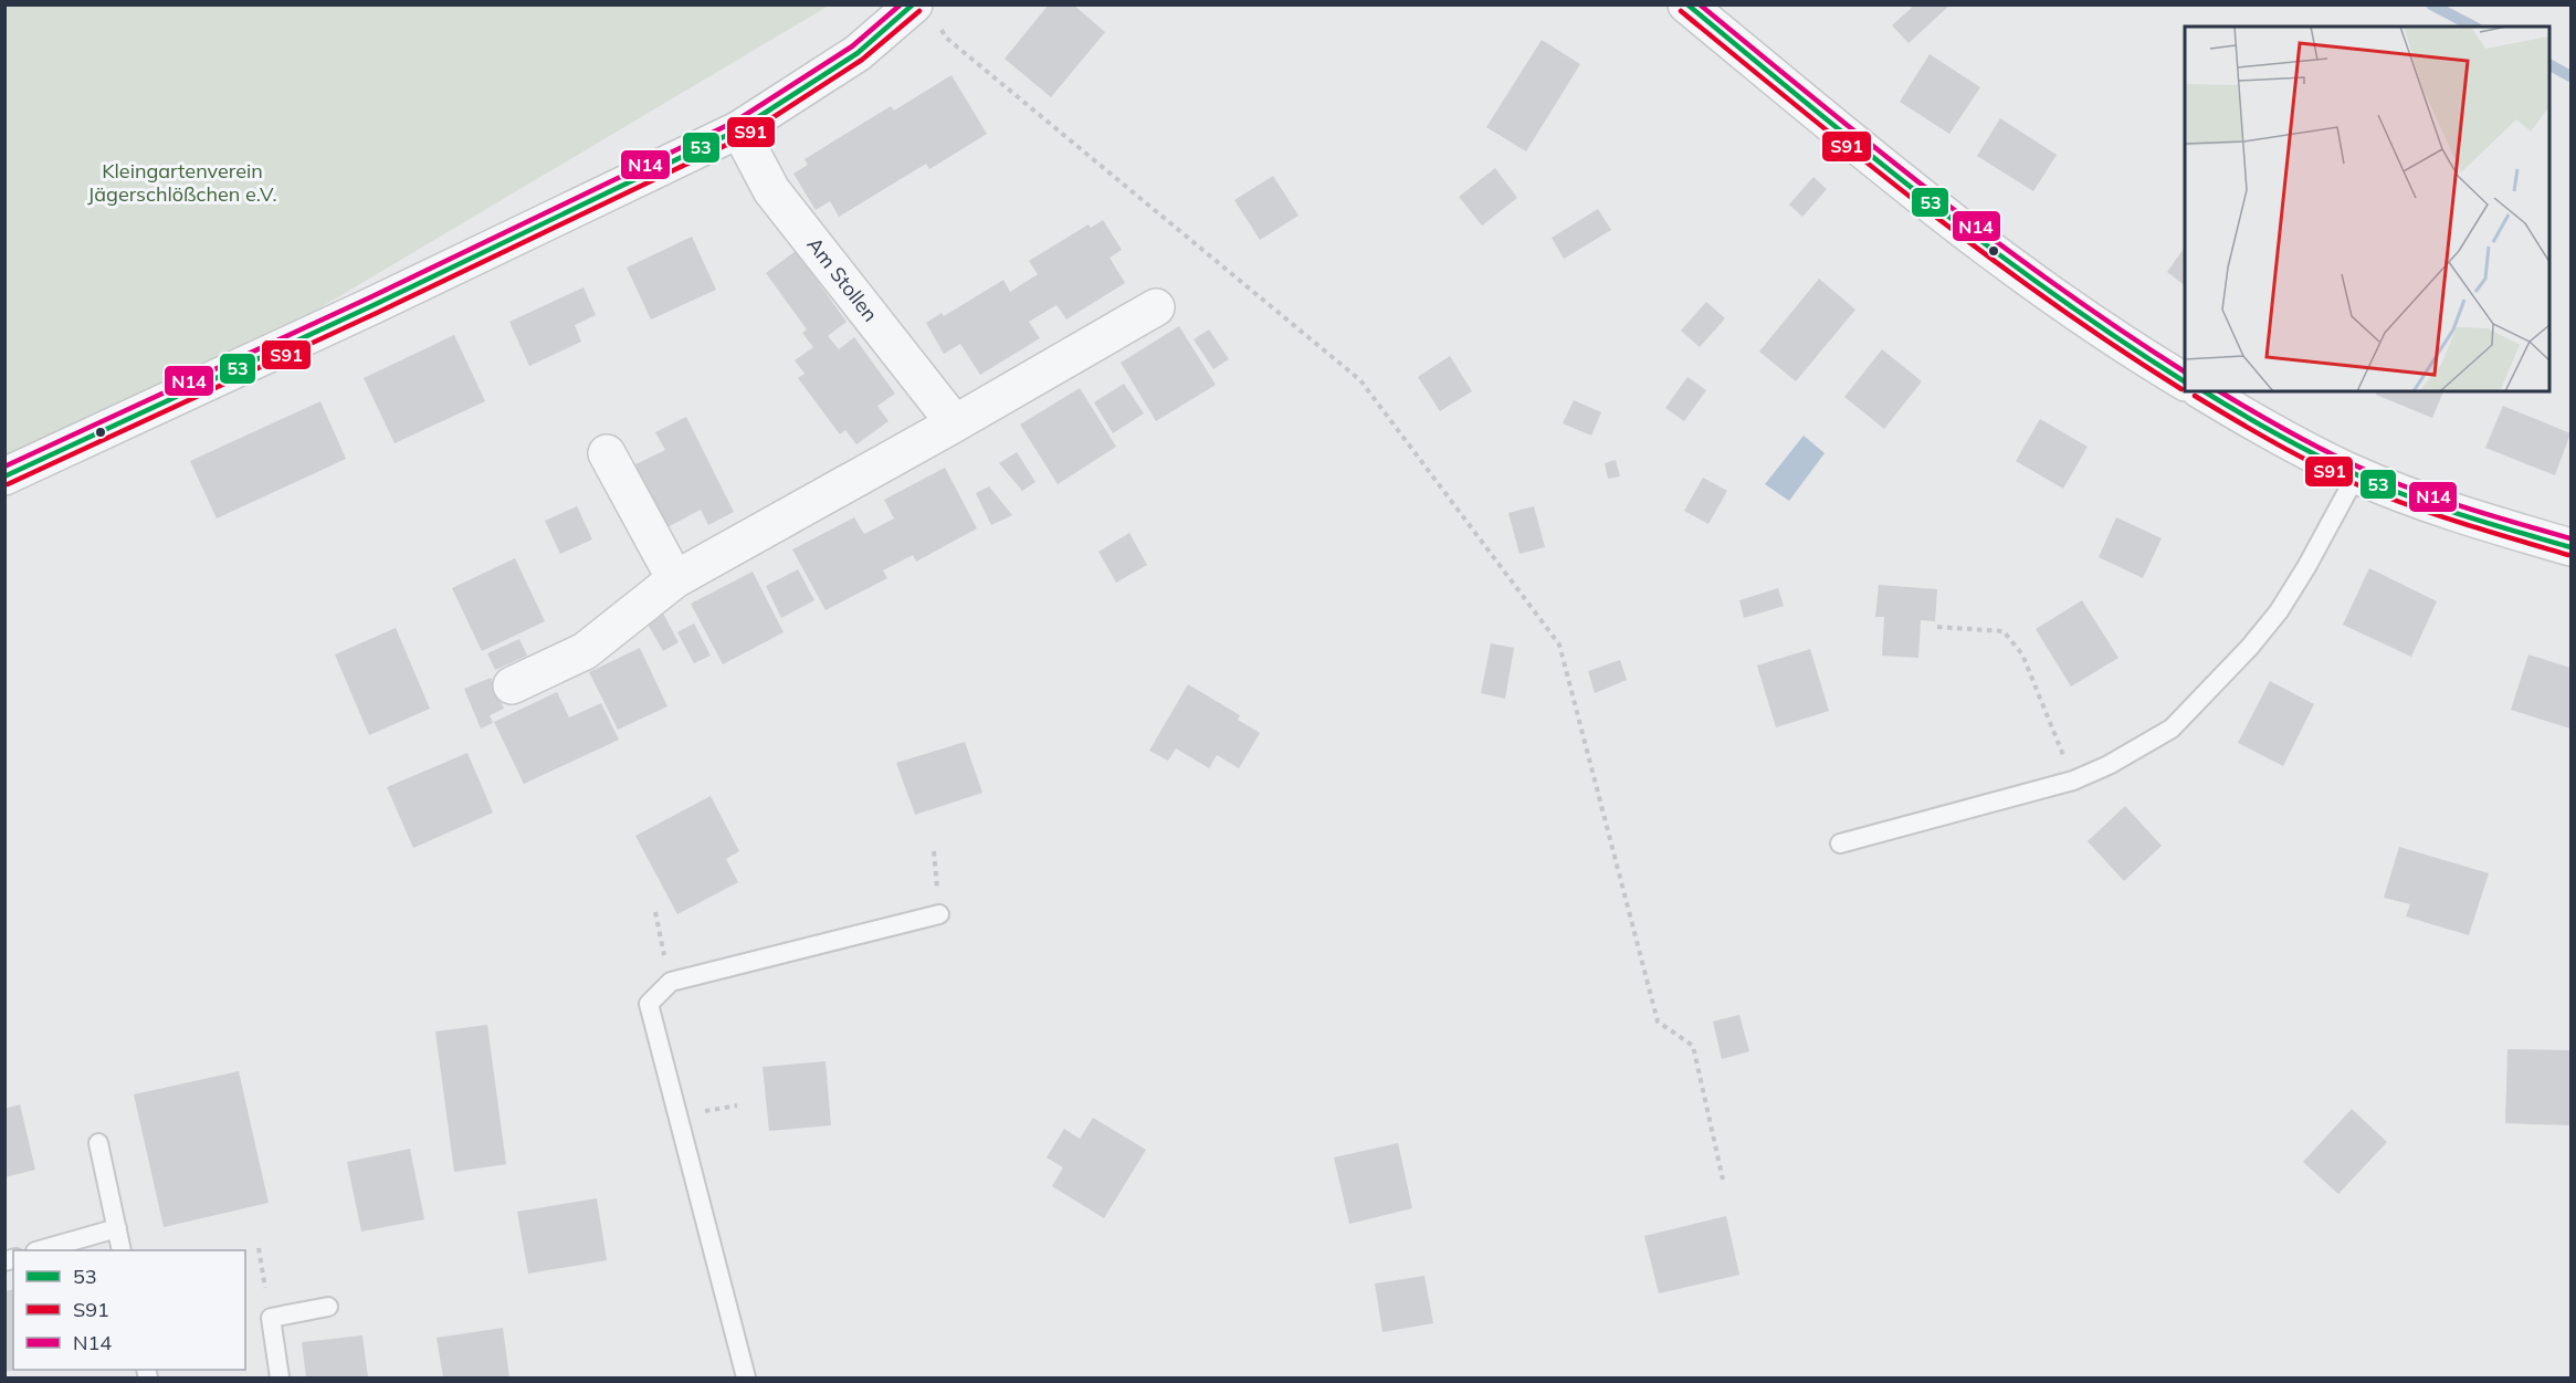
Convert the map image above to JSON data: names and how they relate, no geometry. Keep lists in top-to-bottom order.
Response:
{
  "streets": {
    "street": ["Am Stollen"]
  },
  "parks": ["Kleingartenverein Jägerschlößchen e.V."],
  "lines": ["transit line 53", "transit line N14", "transit line S91"],
  "legend": ["53", "S91", "N14"]
}
